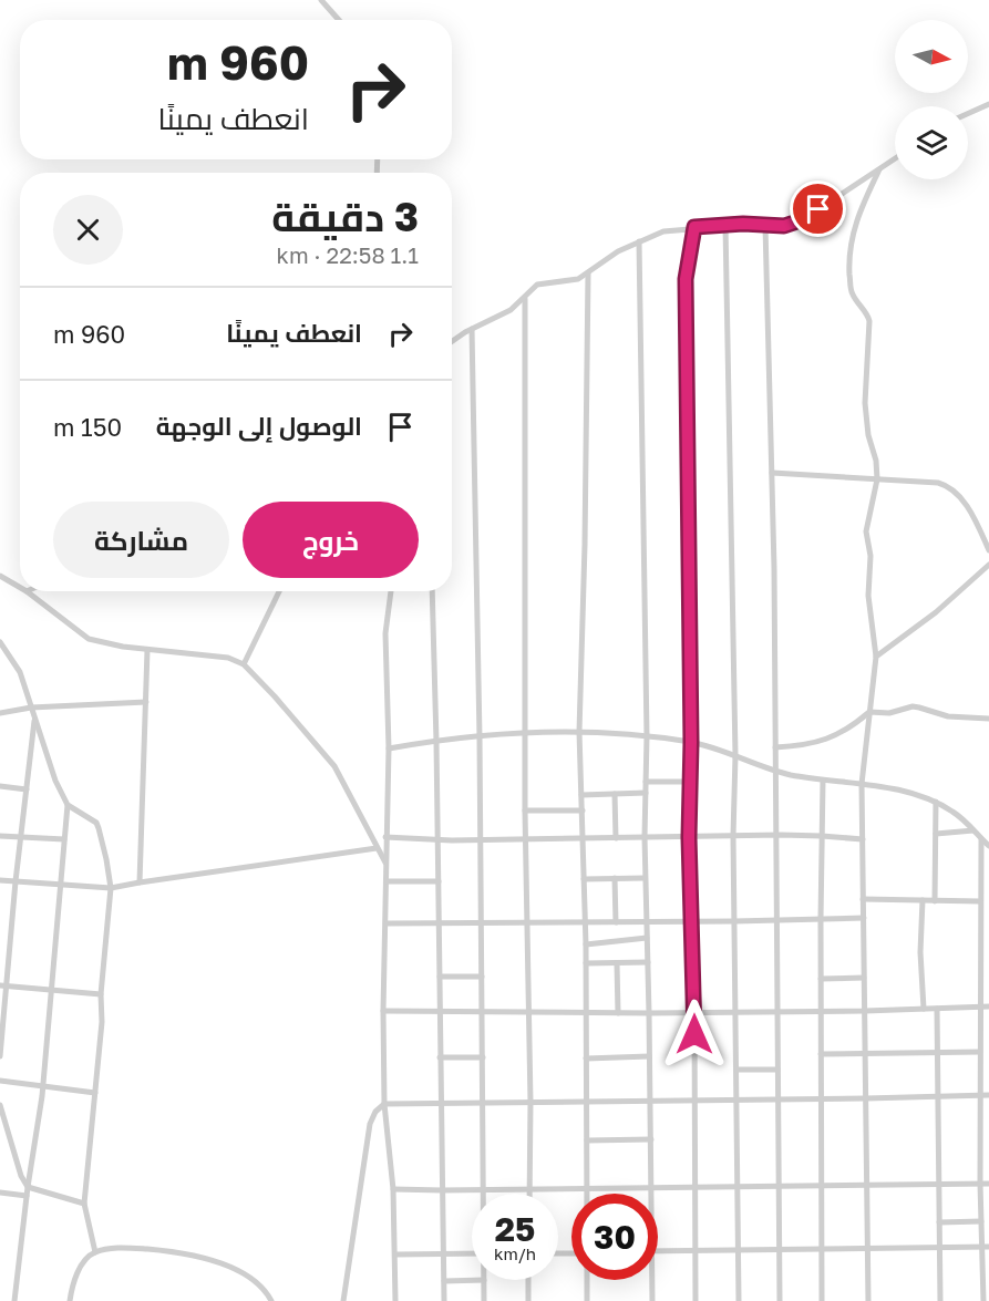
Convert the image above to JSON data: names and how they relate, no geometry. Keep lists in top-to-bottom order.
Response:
{
  "north": "right",
  "page": {
    "turn": ["960 m", "انعطف يمينًا"],
    "heading": ["3 دقيقة", "1.1 km · 22:58"],
    "list": [
      {
        "name": "انعطف يمينًا",
        "value": "960 m"
      },
      {
        "name": "الوصول إلى الوجهة",
        "value": "150 m"
      }
    ],
    "buttons": ["خروج", "مشاركة"],
    "speed": "25 km/h",
    "limit": "30"
  }
}
